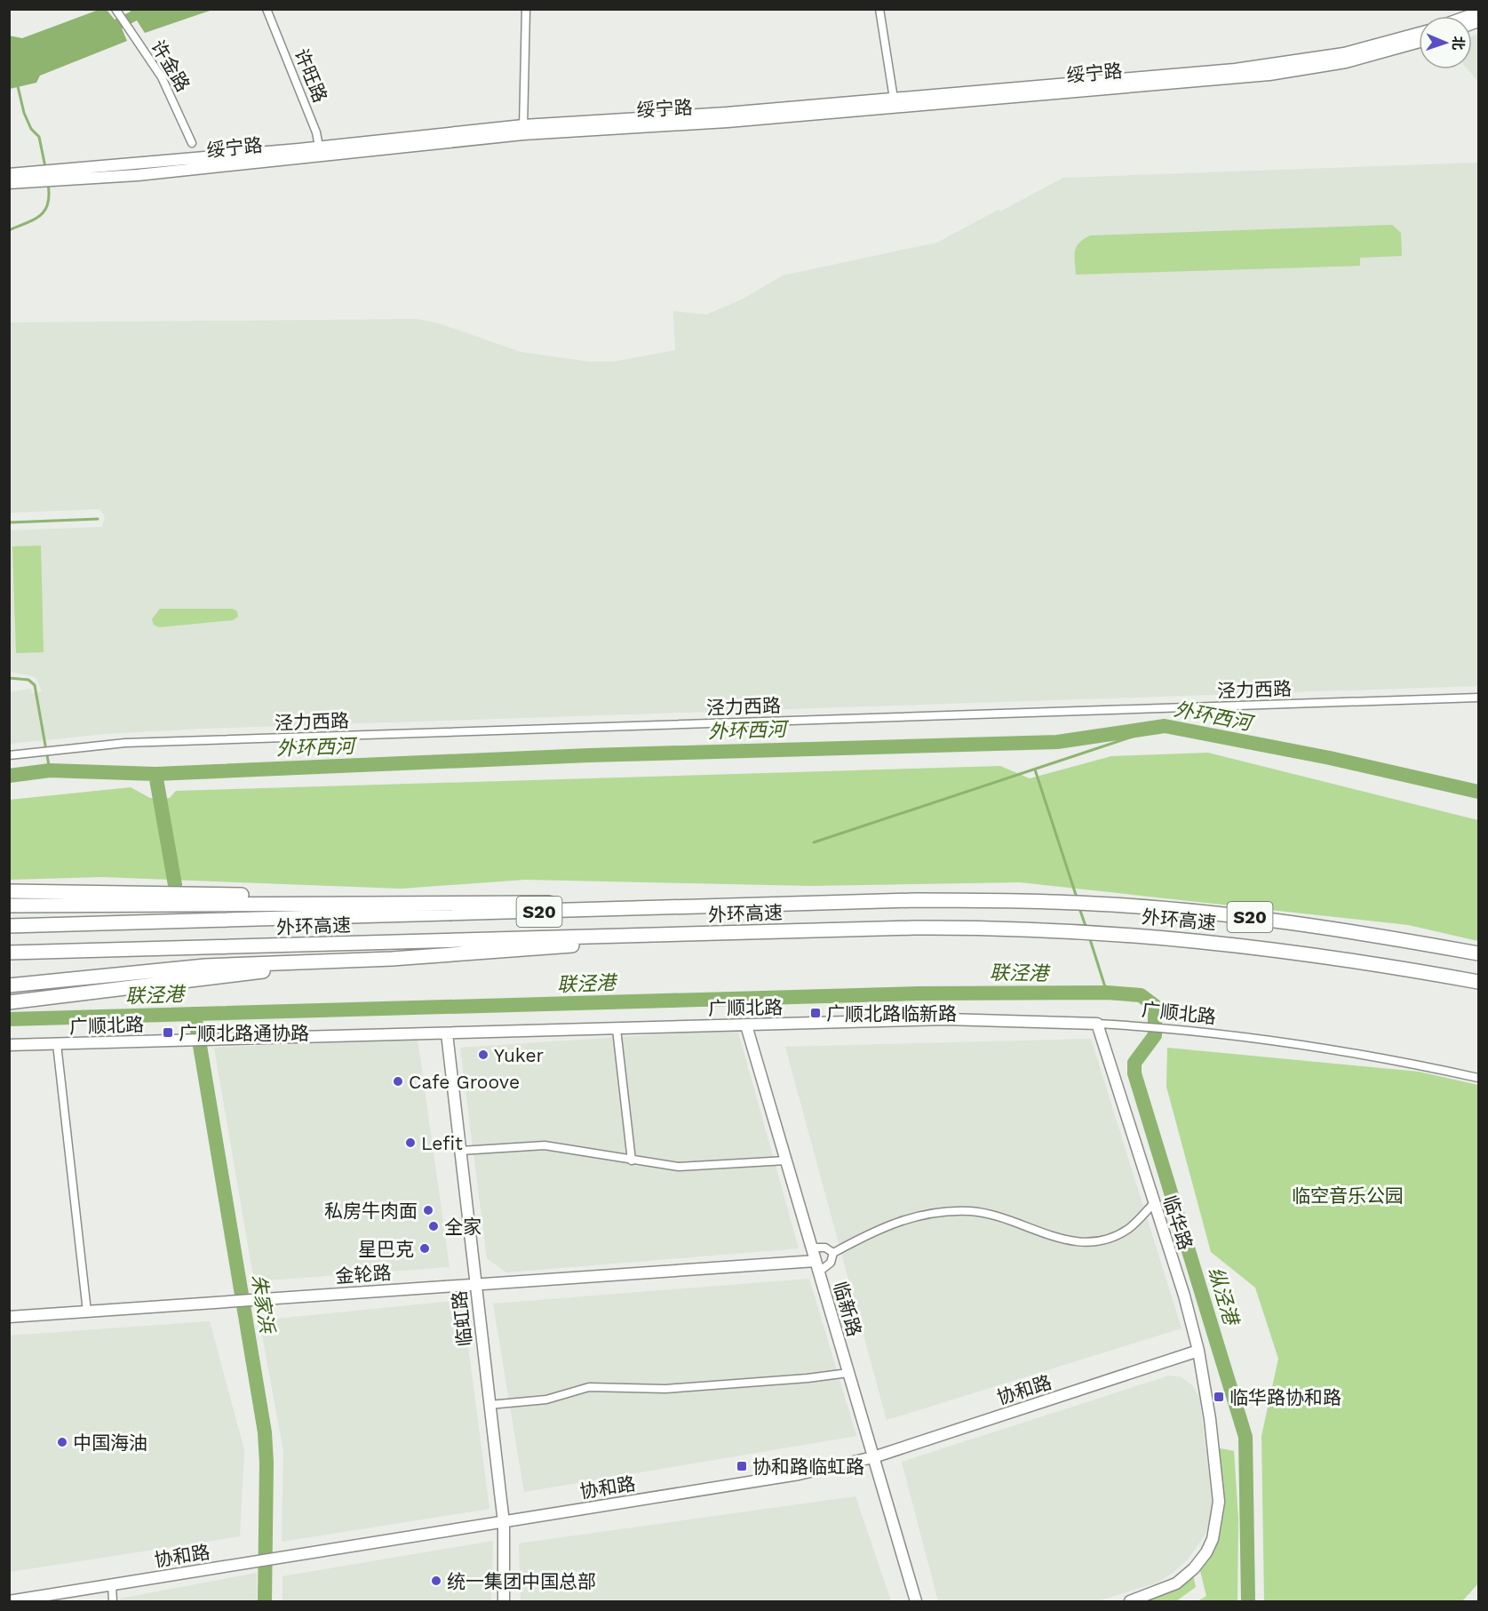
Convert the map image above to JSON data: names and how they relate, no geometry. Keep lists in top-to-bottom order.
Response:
{
  "streets": {
    "highway": ["S20", "外环高速"],
    "street": [
      "许金路",
      "绥宁路",
      "许旺路",
      "泾力西路",
      "广顺北路",
      "临华路",
      "金轮路",
      "临新路",
      "临虹路",
      "协和路"
    ]
  },
  "crossings": [
    ["绥宁路", "许旺路"],
    ["广顺北路", "临华路"],
    ["广顺北路", "临新路"],
    ["广顺北路", "临虹路"],
    ["临华路", "协和路"],
    ["金轮路", "临新路"],
    ["金轮路", "临虹路"],
    ["临新路", "协和路"],
    ["临虹路", "协和路"]
  ],
  "water": [
    "外环西河",
    "联泾港",
    "纵泾港",
    "朱家浜"
  ],
  "parks": ["临空音乐公园"],
  "places": {
    "transit": [
      "广顺北路临新路",
      "广顺北路通协路",
      "临华路协和路",
      "协和路临虹路"
    ],
    "other": [
      "Yuker",
      "Cafe Groove",
      "Lefit",
      "私房牛肉面",
      "全家",
      "星巴克",
      "中国海油",
      "统一集团中国总部"
    ]
  },
  "north": "right"
}
